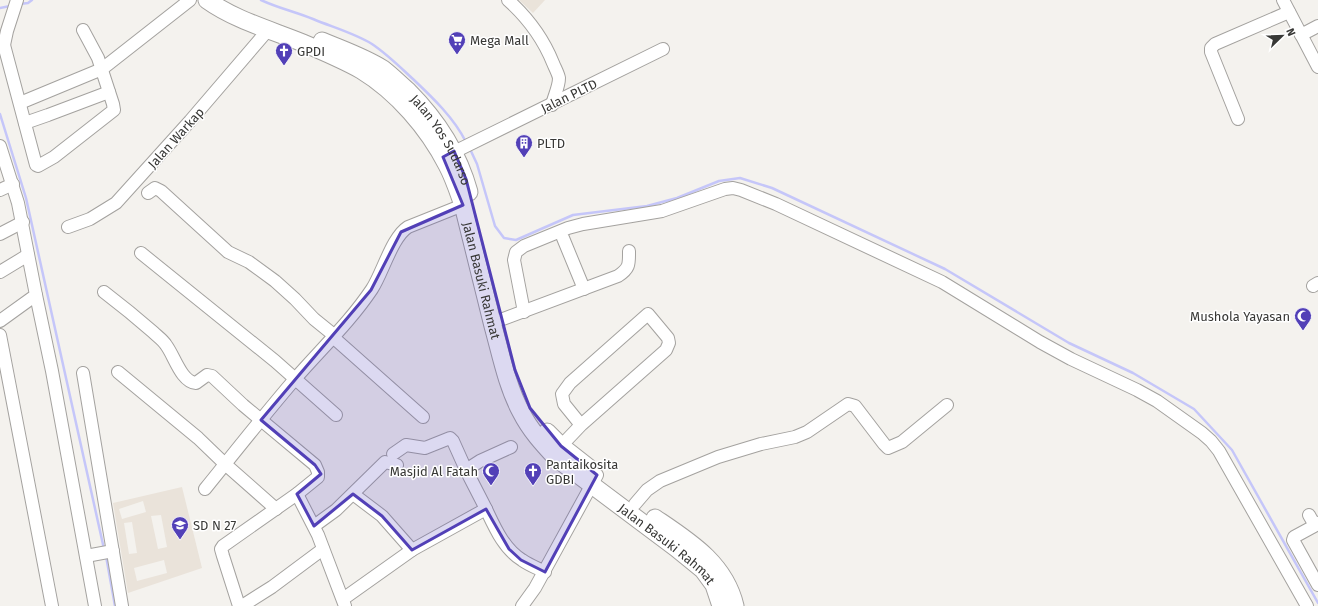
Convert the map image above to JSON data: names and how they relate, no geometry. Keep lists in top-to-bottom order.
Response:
{
  "streets": {
    "highway": ["Jalan Yos Sudarso", "Jalan Basuki Rahmat"],
    "street": ["Jalan PLTD", "Jalan Warkap"]
  },
  "crossings": [
    ["Jalan PLTD", "Jalan Yos Sudarso"],
    ["Jalan PLTD", "Jalan Basuki Rahmat"],
    ["Jalan Warkap", "Jalan Basuki Rahmat"],
    ["Jalan Yos Sudarso", "Jalan Basuki Rahmat"]
  ],
  "places": {
    "supermarket": ["Mega Mall"],
    "church": ["GPDI", "Pantaikosita GDBI"],
    "building": ["PLTD"],
    "mosque": ["Mushola Yayasan", "Masjid Al Fatah"],
    "school or university": ["SD N 27"]
  },
  "north": "top right"
}
